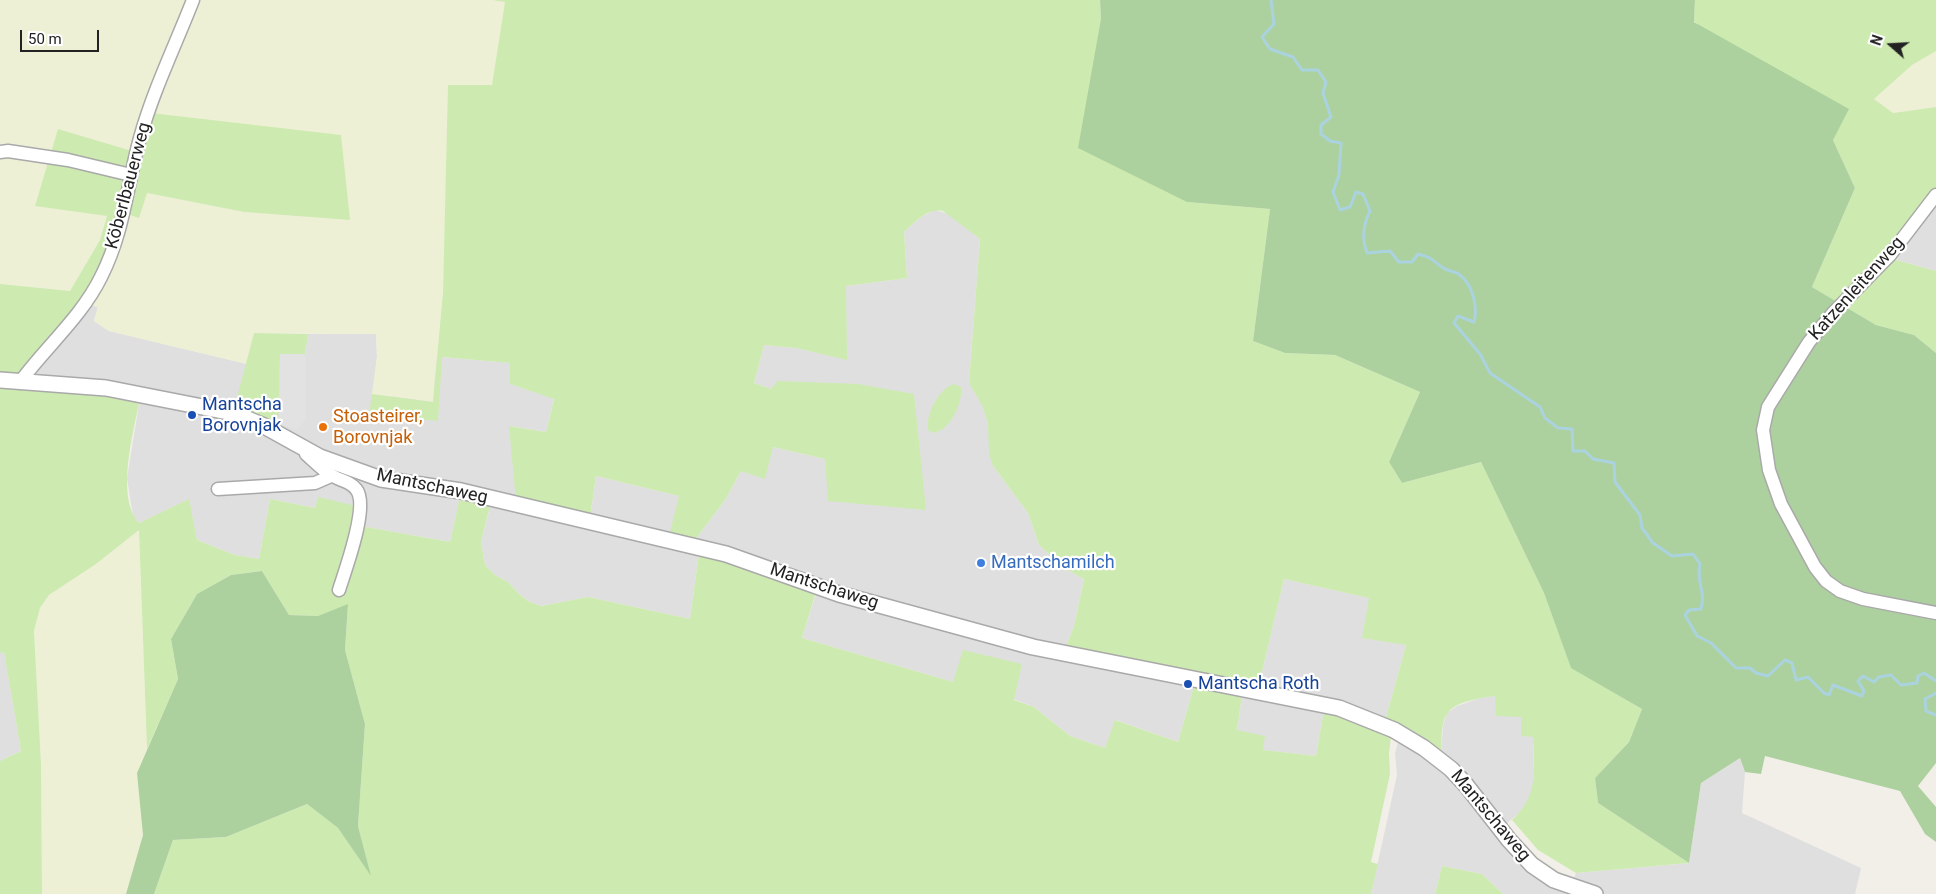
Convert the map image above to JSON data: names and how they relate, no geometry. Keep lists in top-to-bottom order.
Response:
{
  "streets": {
    "street": ["Köberlbauerweg", "Katzenleitenweg", "Mantschaweg"]
  },
  "crossings": [
    ["Köberlbauerweg", "Mantschaweg"]
  ],
  "places": [
    "Mantscha Borovnjak",
    "Stoasteirer, Borovnjak",
    "Mantschamilch",
    "Mantscha Roth"
  ],
  "scale_bar": "50 m",
  "north": "left"
}
